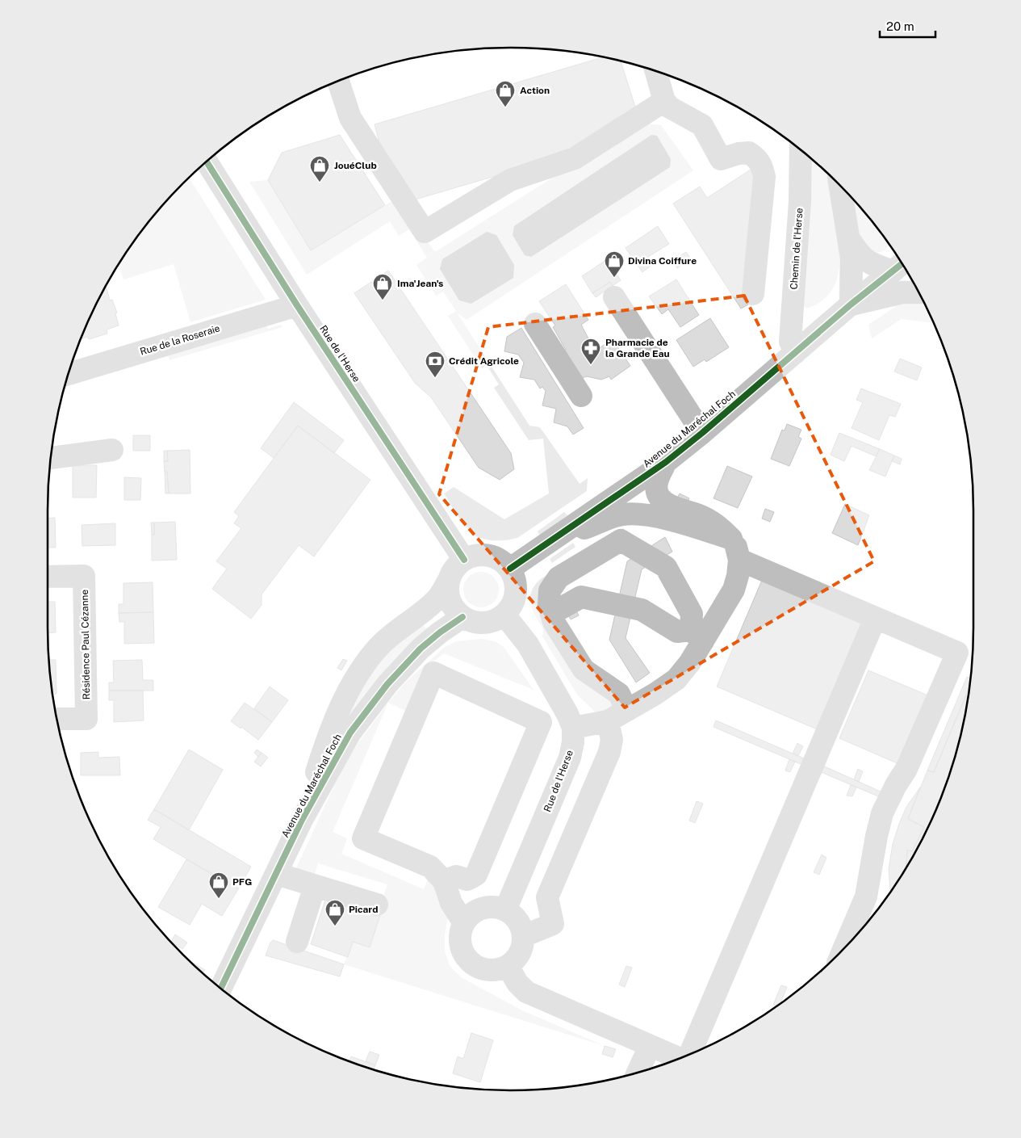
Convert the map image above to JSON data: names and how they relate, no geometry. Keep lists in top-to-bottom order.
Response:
{
  "streets": {
    "street": [
      "Chemin de l'Herse",
      "Rue de la Roseraie",
      "Rue de l'Herse",
      "Avenue du Maréchal Foch",
      "Résidence Paul Cézanne"
    ]
  },
  "crossings": [
    ["Chemin de l'Herse", "Avenue du Maréchal Foch"],
    ["Rue de la Roseraie", "Rue de l'Herse"],
    ["Rue de l'Herse", "Avenue du Maréchal Foch"]
  ],
  "places": {
    "shop": [
      "Action",
      "JouéClub",
      "Divina Coiffure",
      "Ima'Jean's",
      "PFG",
      "Picard"
    ],
    "pharmacy": ["Pharmacie de la Grande Eau"],
    "bank": ["Crédit Agricole"]
  },
  "scale_bar": "20 m"
}
